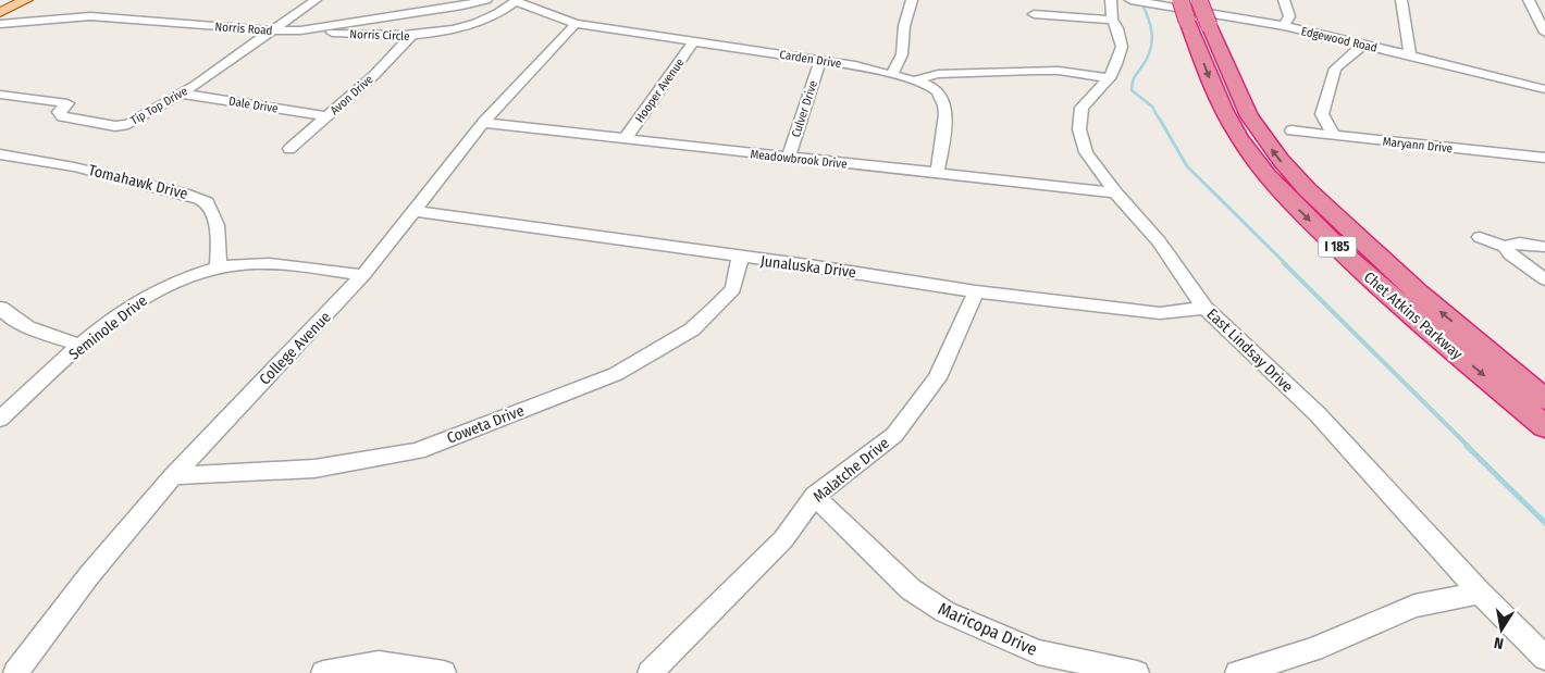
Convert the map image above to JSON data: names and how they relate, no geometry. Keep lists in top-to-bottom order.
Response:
{
  "streets": {
    "highway": ["I 185", "Chet Atkins Parkway"],
    "street": [
      "Norris Road",
      "Norris Circle",
      "Edgewood Road",
      "Carden Drive",
      "Hooper Avenue",
      "Avon Drive",
      "Dale Drive",
      "Tip Top Drive",
      "Culver Drive",
      "Maryann Drive",
      "Meadowbrook Drive",
      "Tomahawk Drive",
      "Junaluska Drive",
      "Seminole Drive",
      "College Avenue",
      "East Lindsay Drive",
      "Coweta Drive",
      "Malatche Drive",
      "Maricopa Drive"
    ]
  },
  "crossings": [
    ["Norris Road", "Norris Circle"],
    ["Norris Road", "Tip Top Drive"],
    ["Norris Circle", "Carden Drive"],
    ["Norris Circle", "Avon Drive"],
    ["Edgewood Road", "Chet Atkins Parkway"],
    ["Carden Drive", "Hooper Avenue"],
    ["Carden Drive", "Culver Drive"],
    ["Carden Drive", "College Avenue"],
    ["Hooper Avenue", "Meadowbrook Drive"],
    ["Avon Drive", "Dale Drive"],
    ["Dale Drive", "Tip Top Drive"],
    ["Culver Drive", "Meadowbrook Drive"],
    ["Meadowbrook Drive", "College Avenue"],
    ["Meadowbrook Drive", "East Lindsay Drive"],
    ["Tomahawk Drive", "Seminole Drive"],
    ["Junaluska Drive", "College Avenue"],
    ["Junaluska Drive", "East Lindsay Drive"],
    ["Junaluska Drive", "Coweta Drive"],
    ["Junaluska Drive", "Malatche Drive"],
    ["Seminole Drive", "College Avenue"],
    ["College Avenue", "Coweta Drive"],
    ["Malatche Drive", "Maricopa Drive"]
  ],
  "north": "bottom"
}
